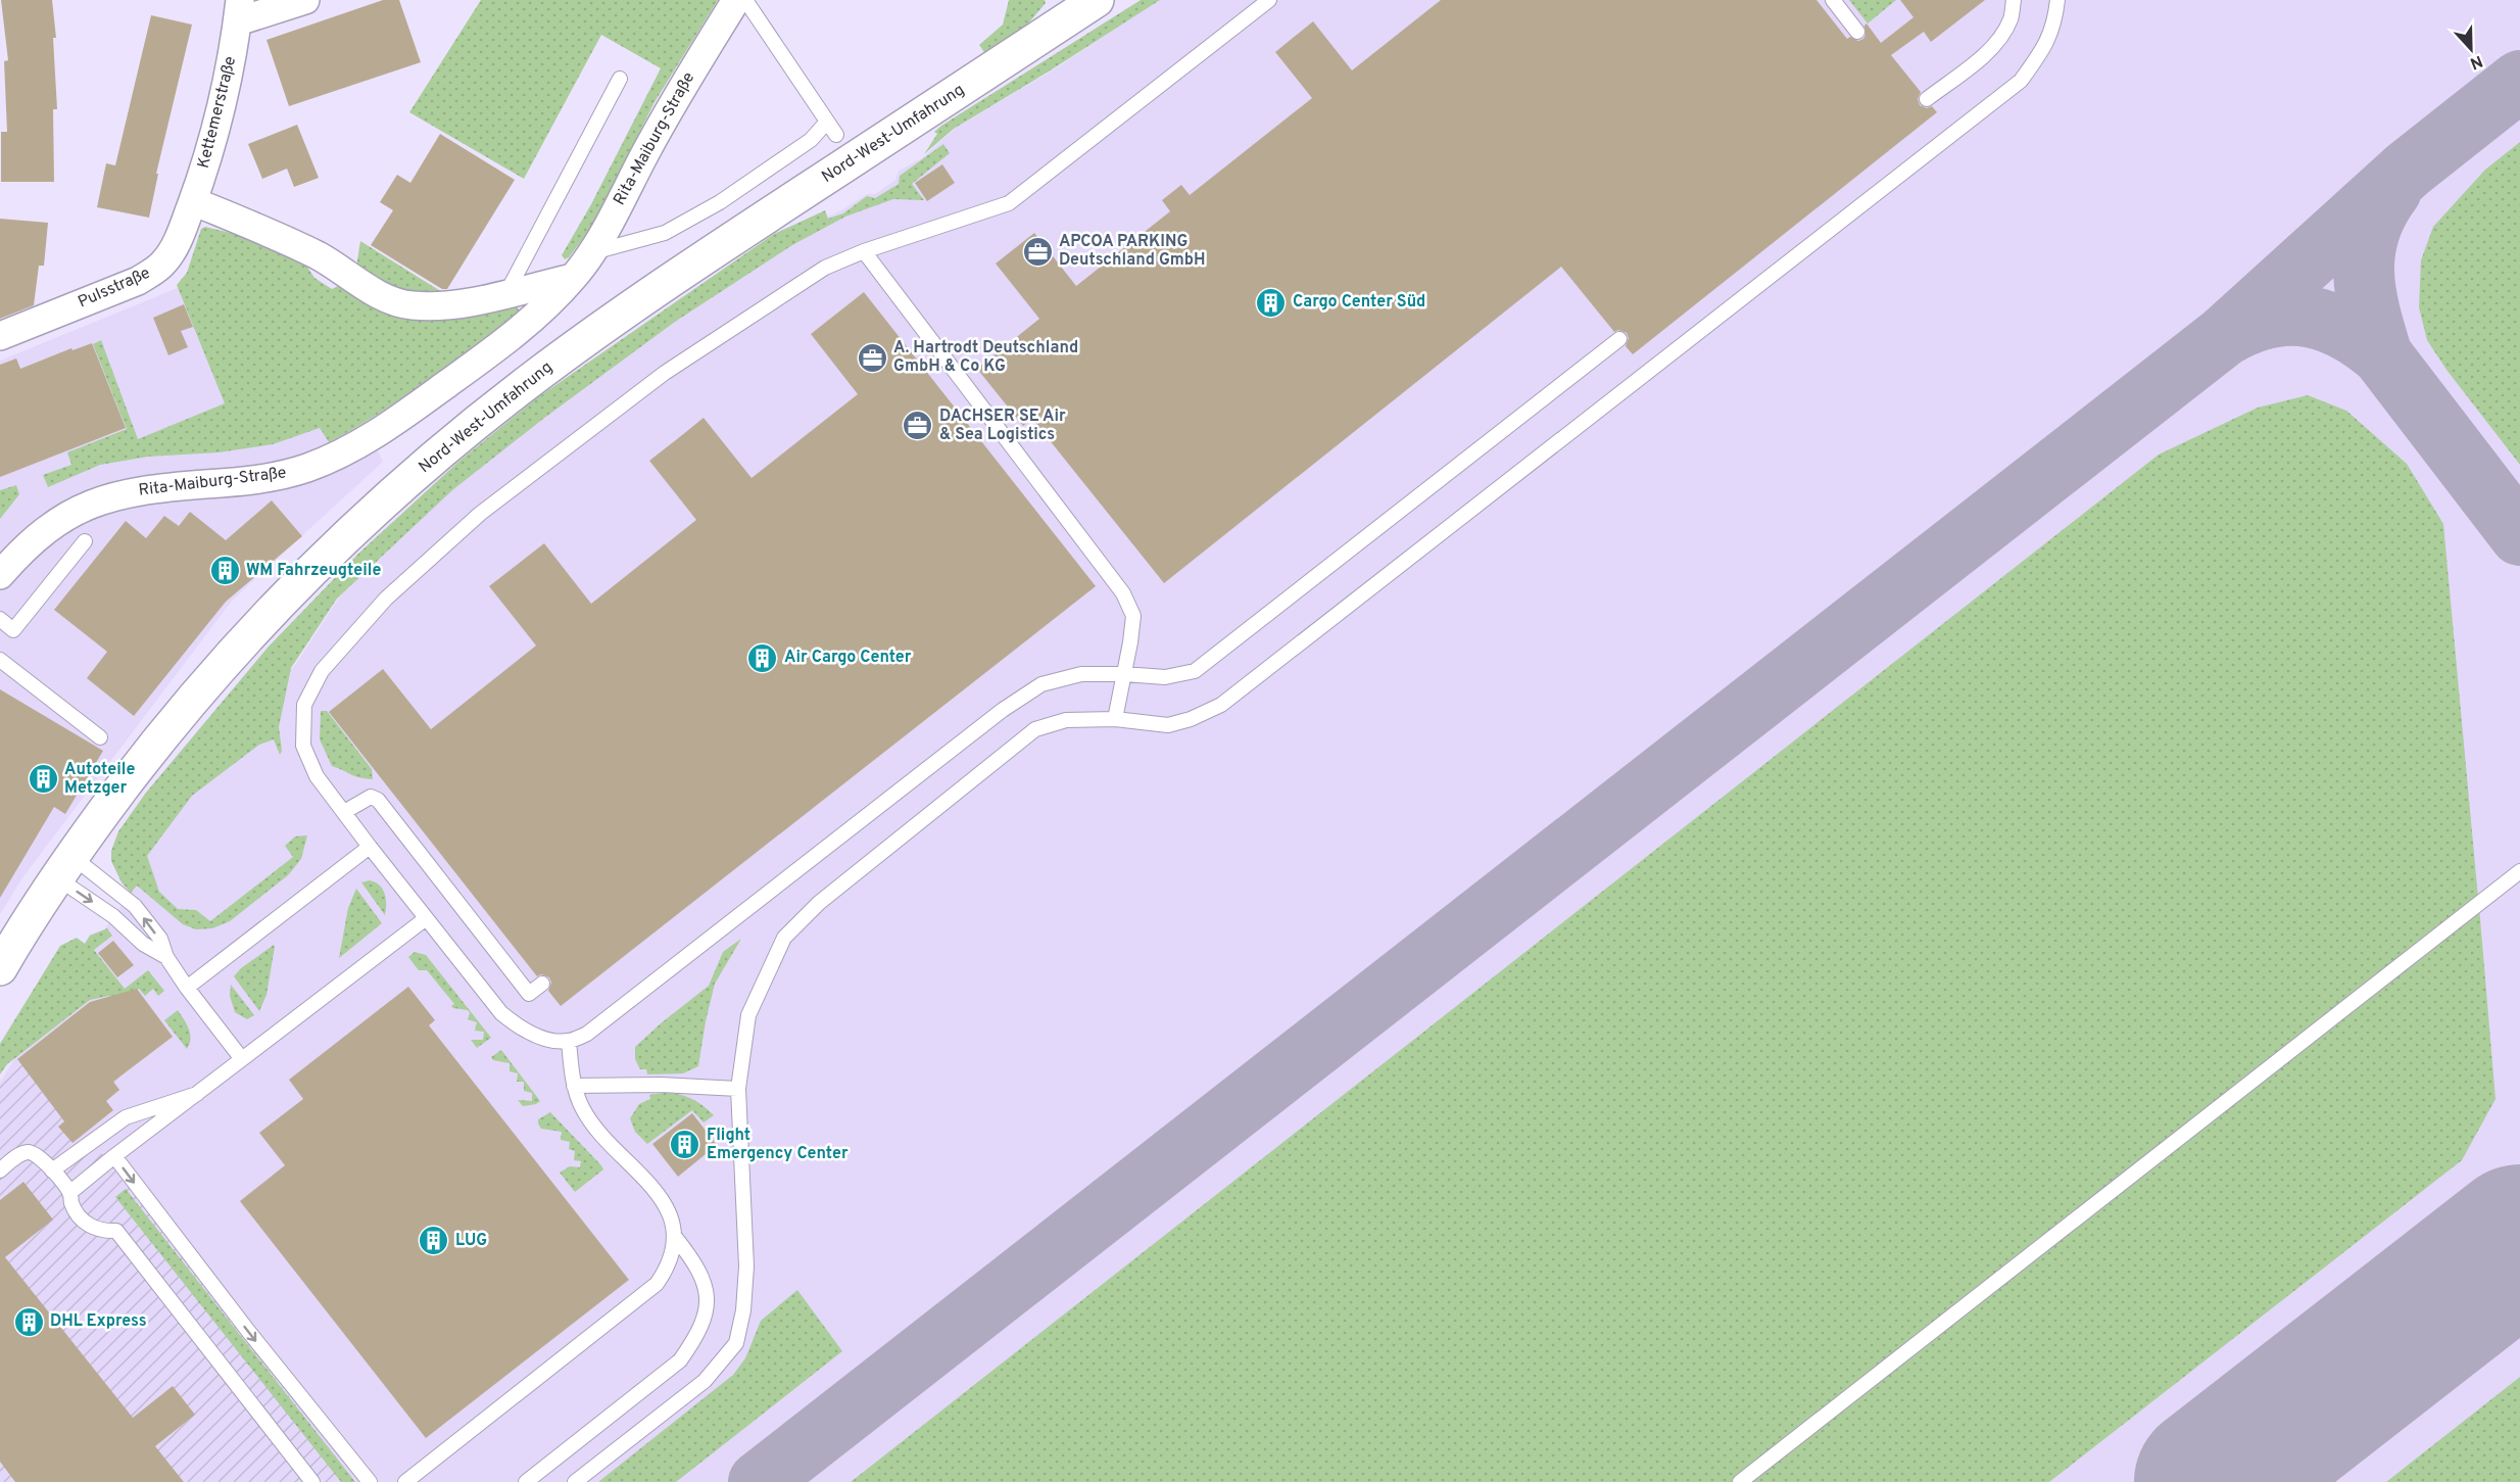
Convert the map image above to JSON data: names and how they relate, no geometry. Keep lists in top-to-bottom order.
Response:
{
  "streets": {
    "main road": ["Nord-West-Umfahrung"],
    "street": ["Kettemerstraße", "Rita-Maiburg-Straße", "Pulsstraße"]
  },
  "crossings": [
    ["Kettemerstraße", "Pulsstraße"]
  ],
  "places": {
    "office": ["APCOA PARKING Deutschland GmbH", "A. Hartrodt Deutschland GmbH & Co KG", "DACHSER SE Air & Sea Logistics"],
    "building": [
      "Cargo Center Süd",
      "WM Fahrzeugteile",
      "Air Cargo Center",
      "Autoteile Metzger",
      "Flight Emergency Center",
      "LUG",
      "DHL Express"
    ]
  },
  "north": "bottom"
}
